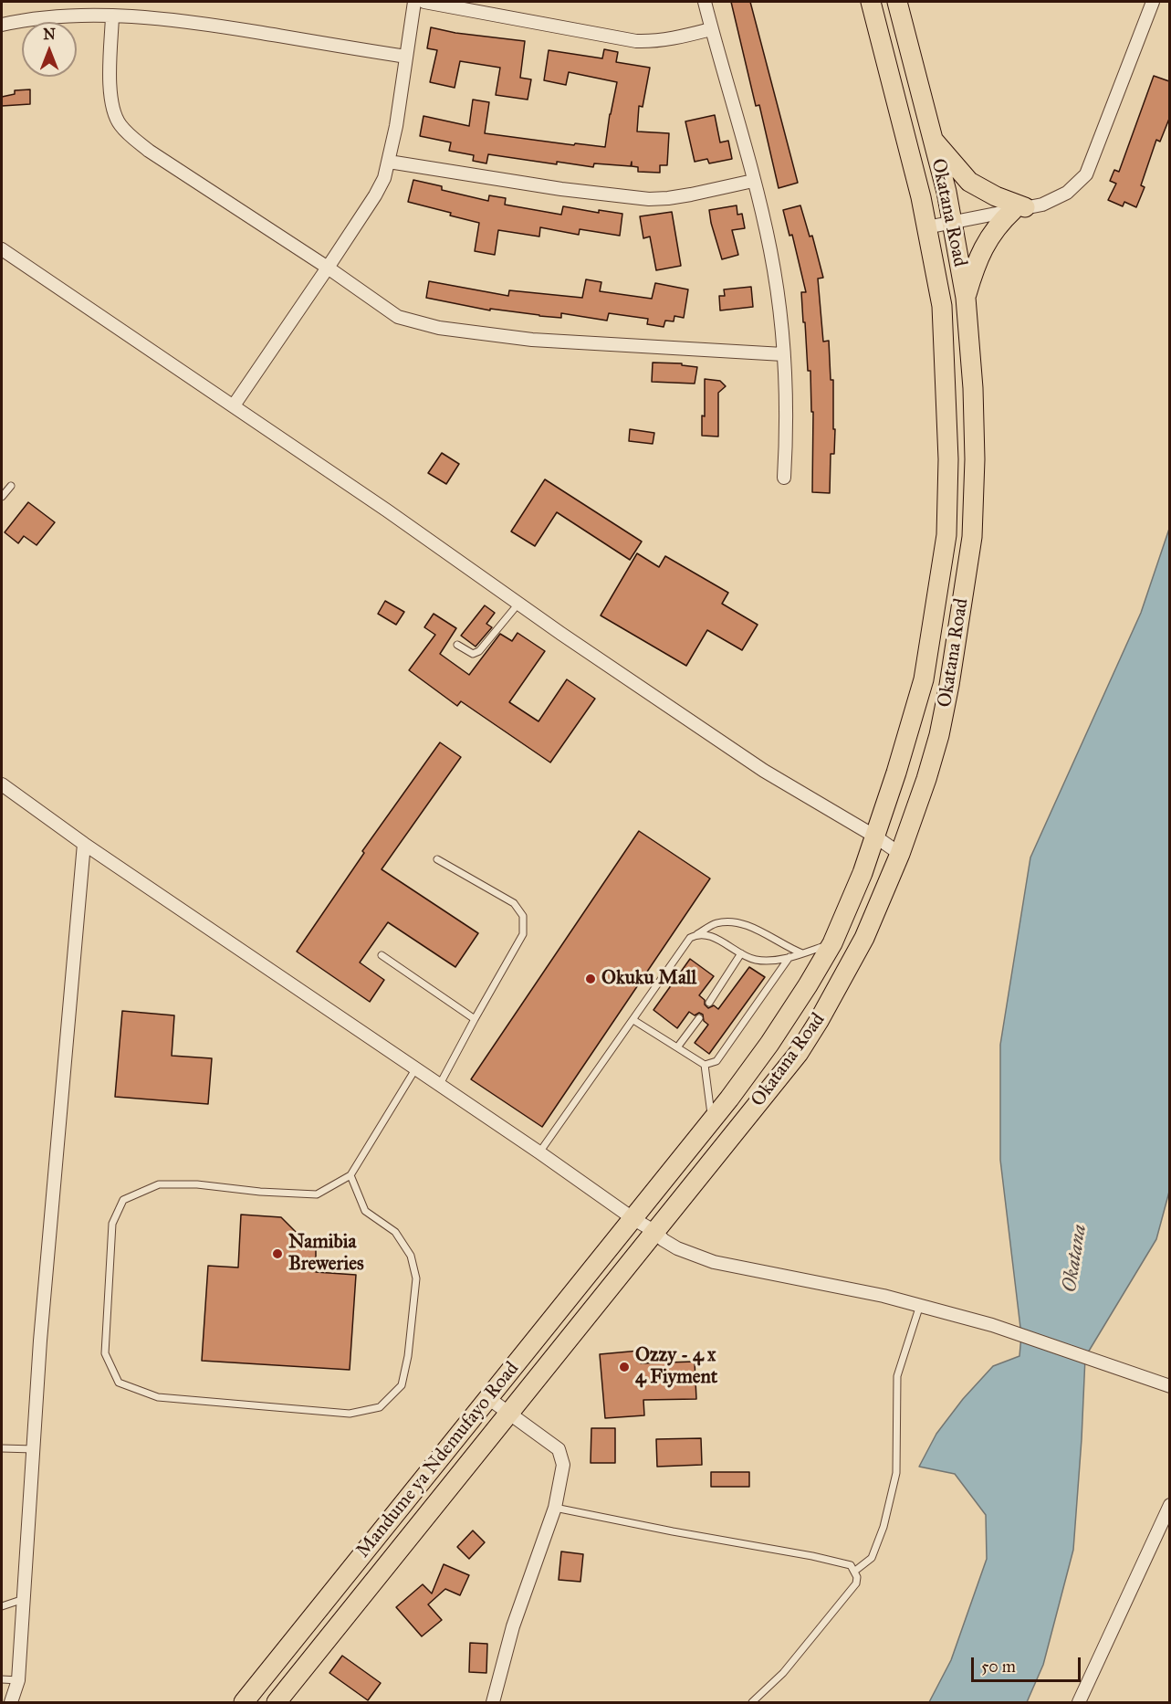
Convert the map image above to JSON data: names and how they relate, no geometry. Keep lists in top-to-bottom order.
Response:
{
  "streets": {
    "main road": ["Okatana Road", "Mandume ya Ndemufayo Road"]
  },
  "crossings": [
    ["Okatana Road", "Mandume ya Ndemufayo Road"]
  ],
  "water": ["Okatana"],
  "places": ["Okuku Mall", "Namibia Breweries", "Ozzy - 4 x 4 Fiyment"],
  "scale_bar": "50 m",
  "north": "top"
}
